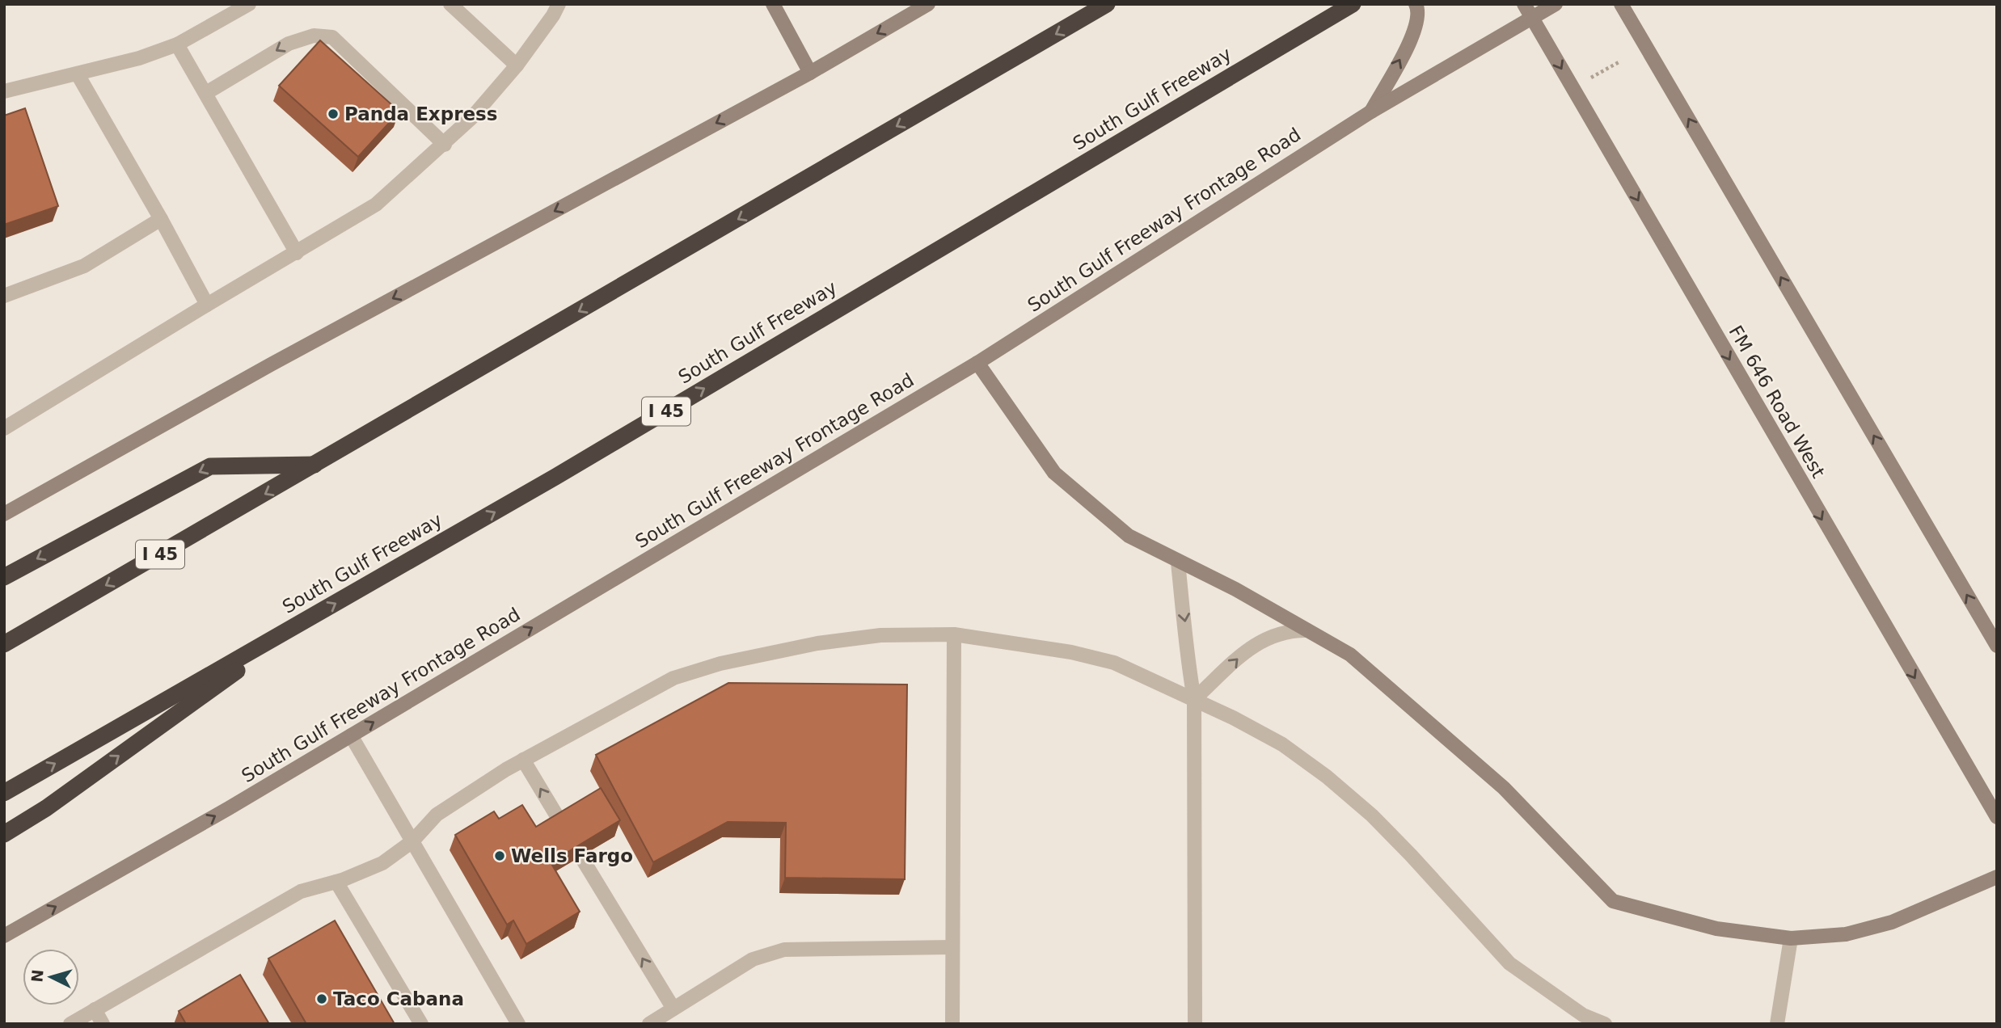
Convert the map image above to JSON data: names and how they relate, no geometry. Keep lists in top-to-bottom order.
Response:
{
  "streets": {
    "highway": ["South Gulf Freeway", "I 45"],
    "main road": ["South Gulf Freeway Frontage Road", "FM 646 Road West"]
  },
  "crossings": [
    ["South Gulf Freeway Frontage Road", "FM 646 Road West"]
  ],
  "one_way": ["South Gulf Freeway Frontage Road"],
  "places": ["Panda Express", "Wells Fargo", "Taco Cabana"],
  "north": "left"
}
